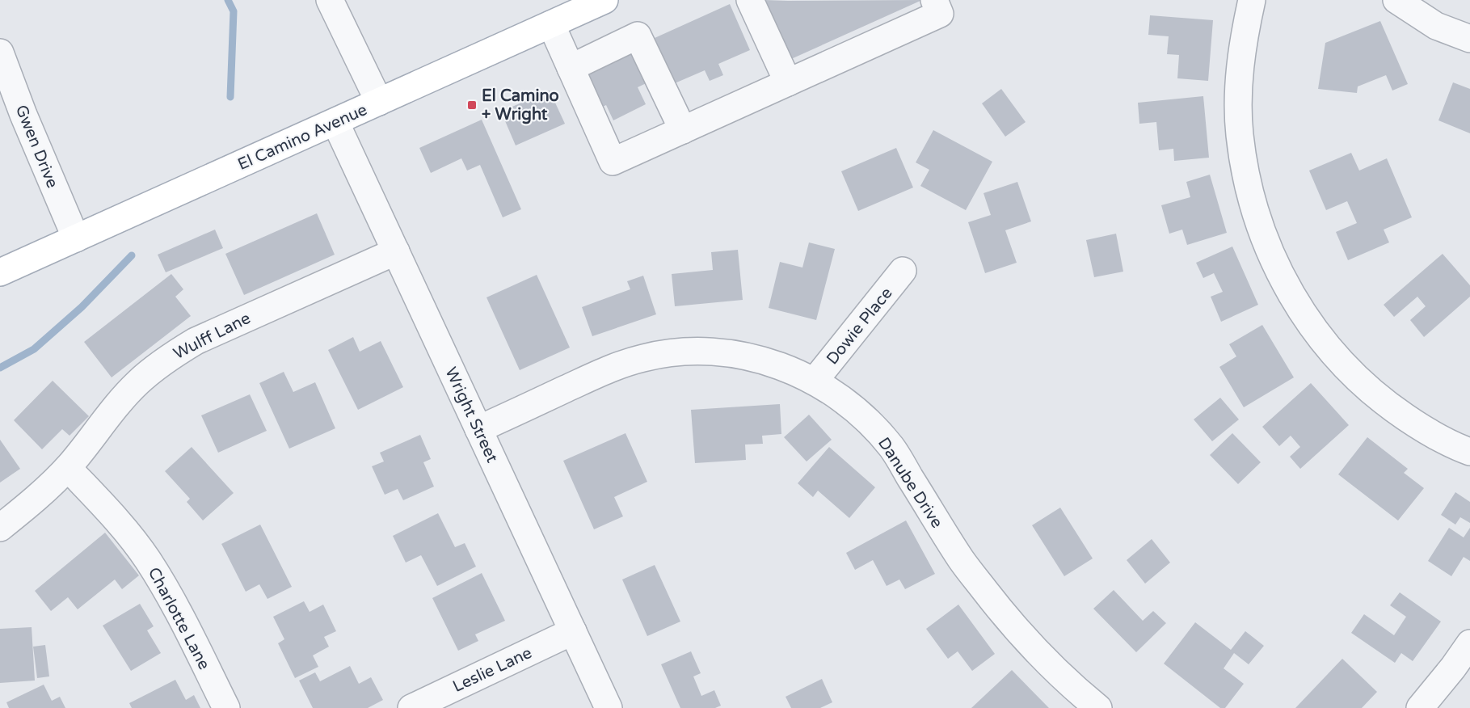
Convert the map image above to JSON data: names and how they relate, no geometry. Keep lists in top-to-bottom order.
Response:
{
  "streets": {
    "main road": ["El Camino Avenue"],
    "street": [
      "Gwen Drive",
      "Dowie Place",
      "Wulff Lane",
      "Wright Street",
      "Danube Drive",
      "Charlotte Lane",
      "Leslie Lane"
    ]
  },
  "crossings": [
    ["El Camino Avenue", "Gwen Drive"],
    ["El Camino Avenue", "Wright Street"],
    ["Dowie Place", "Danube Drive"],
    ["Wulff Lane", "Wright Street"],
    ["Wulff Lane", "Charlotte Lane"],
    ["Wright Street", "Danube Drive"],
    ["Wright Street", "Leslie Lane"]
  ],
  "places": {
    "transit": ["El Camino + Wright"]
  }
}
